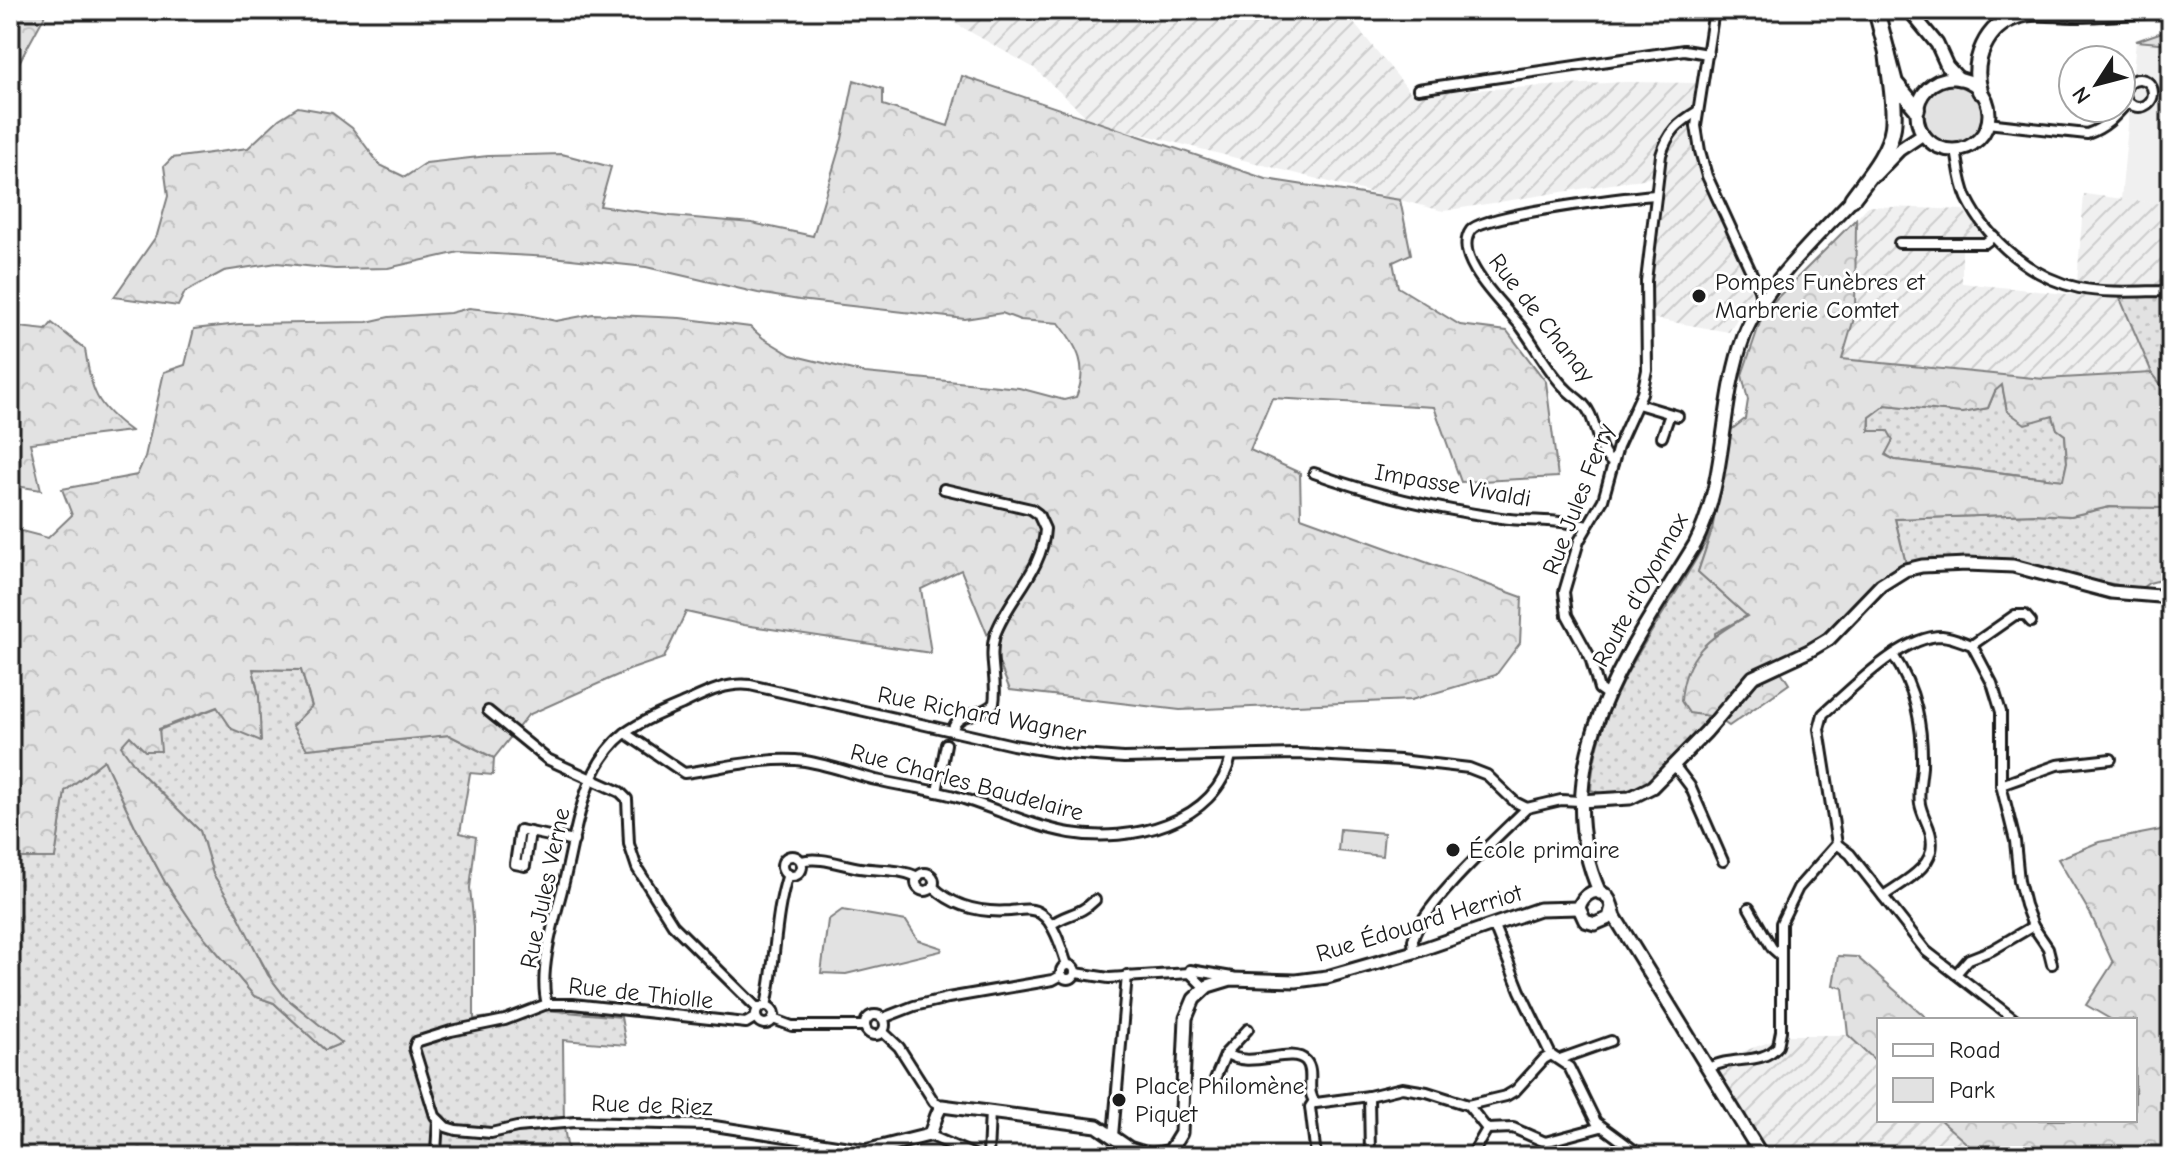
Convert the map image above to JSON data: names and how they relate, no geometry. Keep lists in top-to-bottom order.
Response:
{
  "streets": {
    "main road": ["Route d'Oyonnax", "Rue Édouard Herriot"],
    "street": [
      "Rue de Chanay",
      "Impasse Vivaldi",
      "Rue Jules Ferry",
      "Rue Richard Wagner",
      "Rue Charles Baudelaire",
      "Rue Jules Verne",
      "Rue de Thiolle",
      "Rue de Riez"
    ]
  },
  "crossings": [
    ["Rue de Chanay", "Rue Jules Ferry"],
    ["Impasse Vivaldi", "Rue Jules Ferry"],
    ["Rue Jules Ferry", "Route d'Oyonnax"],
    ["Rue Richard Wagner", "Rue Charles Baudelaire"],
    ["Rue Richard Wagner", "Rue Jules Verne"],
    ["Rue Jules Verne", "Rue de Thiolle"],
    ["Rue de Thiolle", "Rue de Riez"]
  ],
  "places": ["Pompes Funèbres et Marbrerie Comtet", "École primaire", "Place Philomène Piquet"],
  "legend": ["Road", "Park"],
  "north": "bottom left"
}
